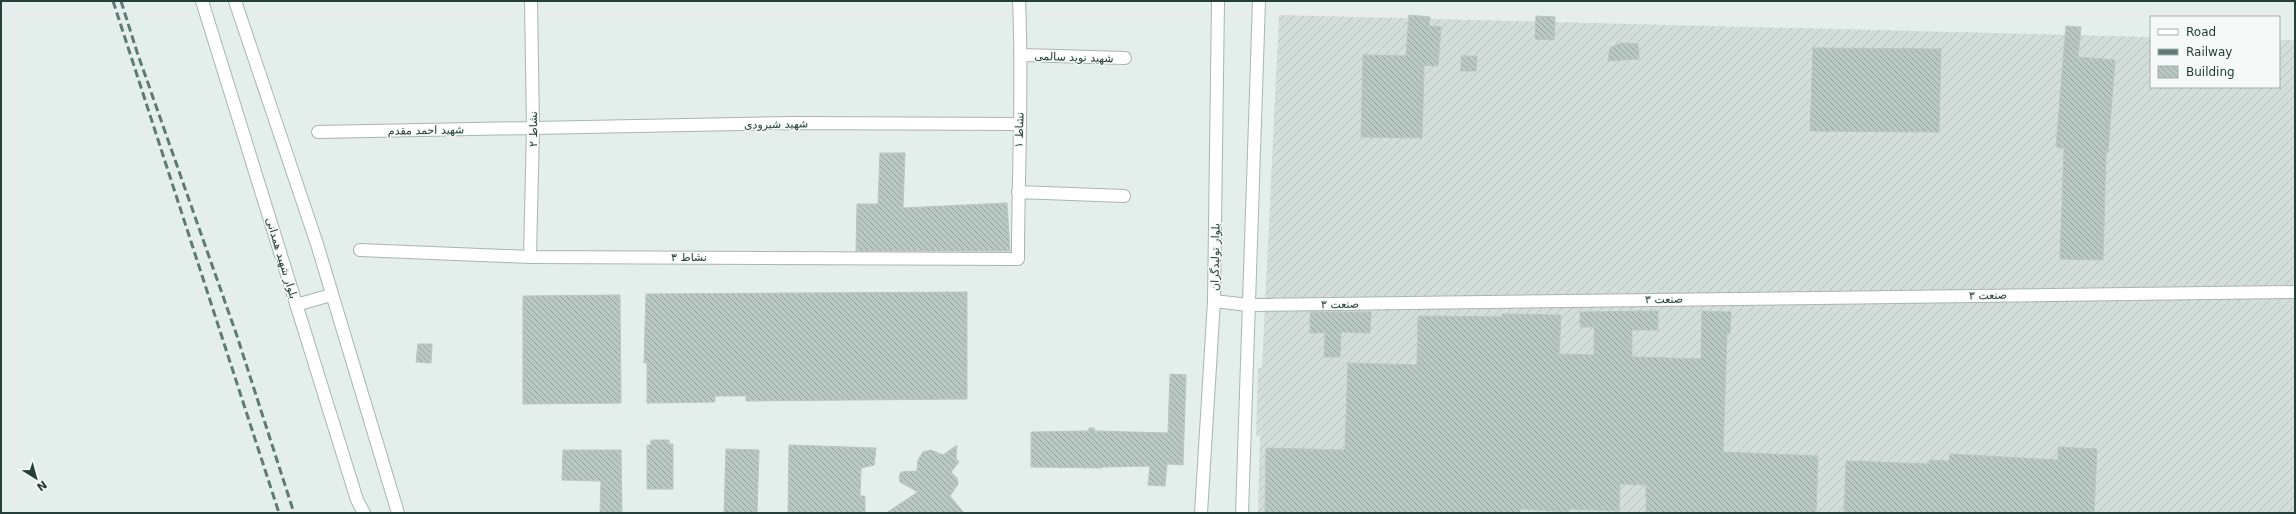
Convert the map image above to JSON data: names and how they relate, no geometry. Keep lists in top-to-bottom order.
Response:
{
  "streets": {
    "street": [
      "شهید نوید سالمی",
      "شهید شیرودی",
      "نشاط ۲",
      "شهید احمد مقدم",
      "نشاط ۱",
      "نشاط ۳",
      "بلوار تولیدگران",
      "بلوار شهید همدانی",
      "صنعت ۳"
    ]
  },
  "crossings": [
    ["شهید نوید سالمی", "نشاط ۱"],
    ["شهید شیرودی", "نشاط ۲"],
    ["شهید شیرودی", "شهید احمد مقدم"],
    ["شهید شیرودی", "نشاط ۱"],
    ["نشاط ۲", "شهید احمد مقدم"],
    ["نشاط ۲", "نشاط ۳"],
    ["نشاط ۱", "نشاط ۳"],
    ["بلوار تولیدگران", "صنعت ۳"]
  ],
  "legend": ["Road", "Railway", "Building"],
  "north": "bottom right"
}
